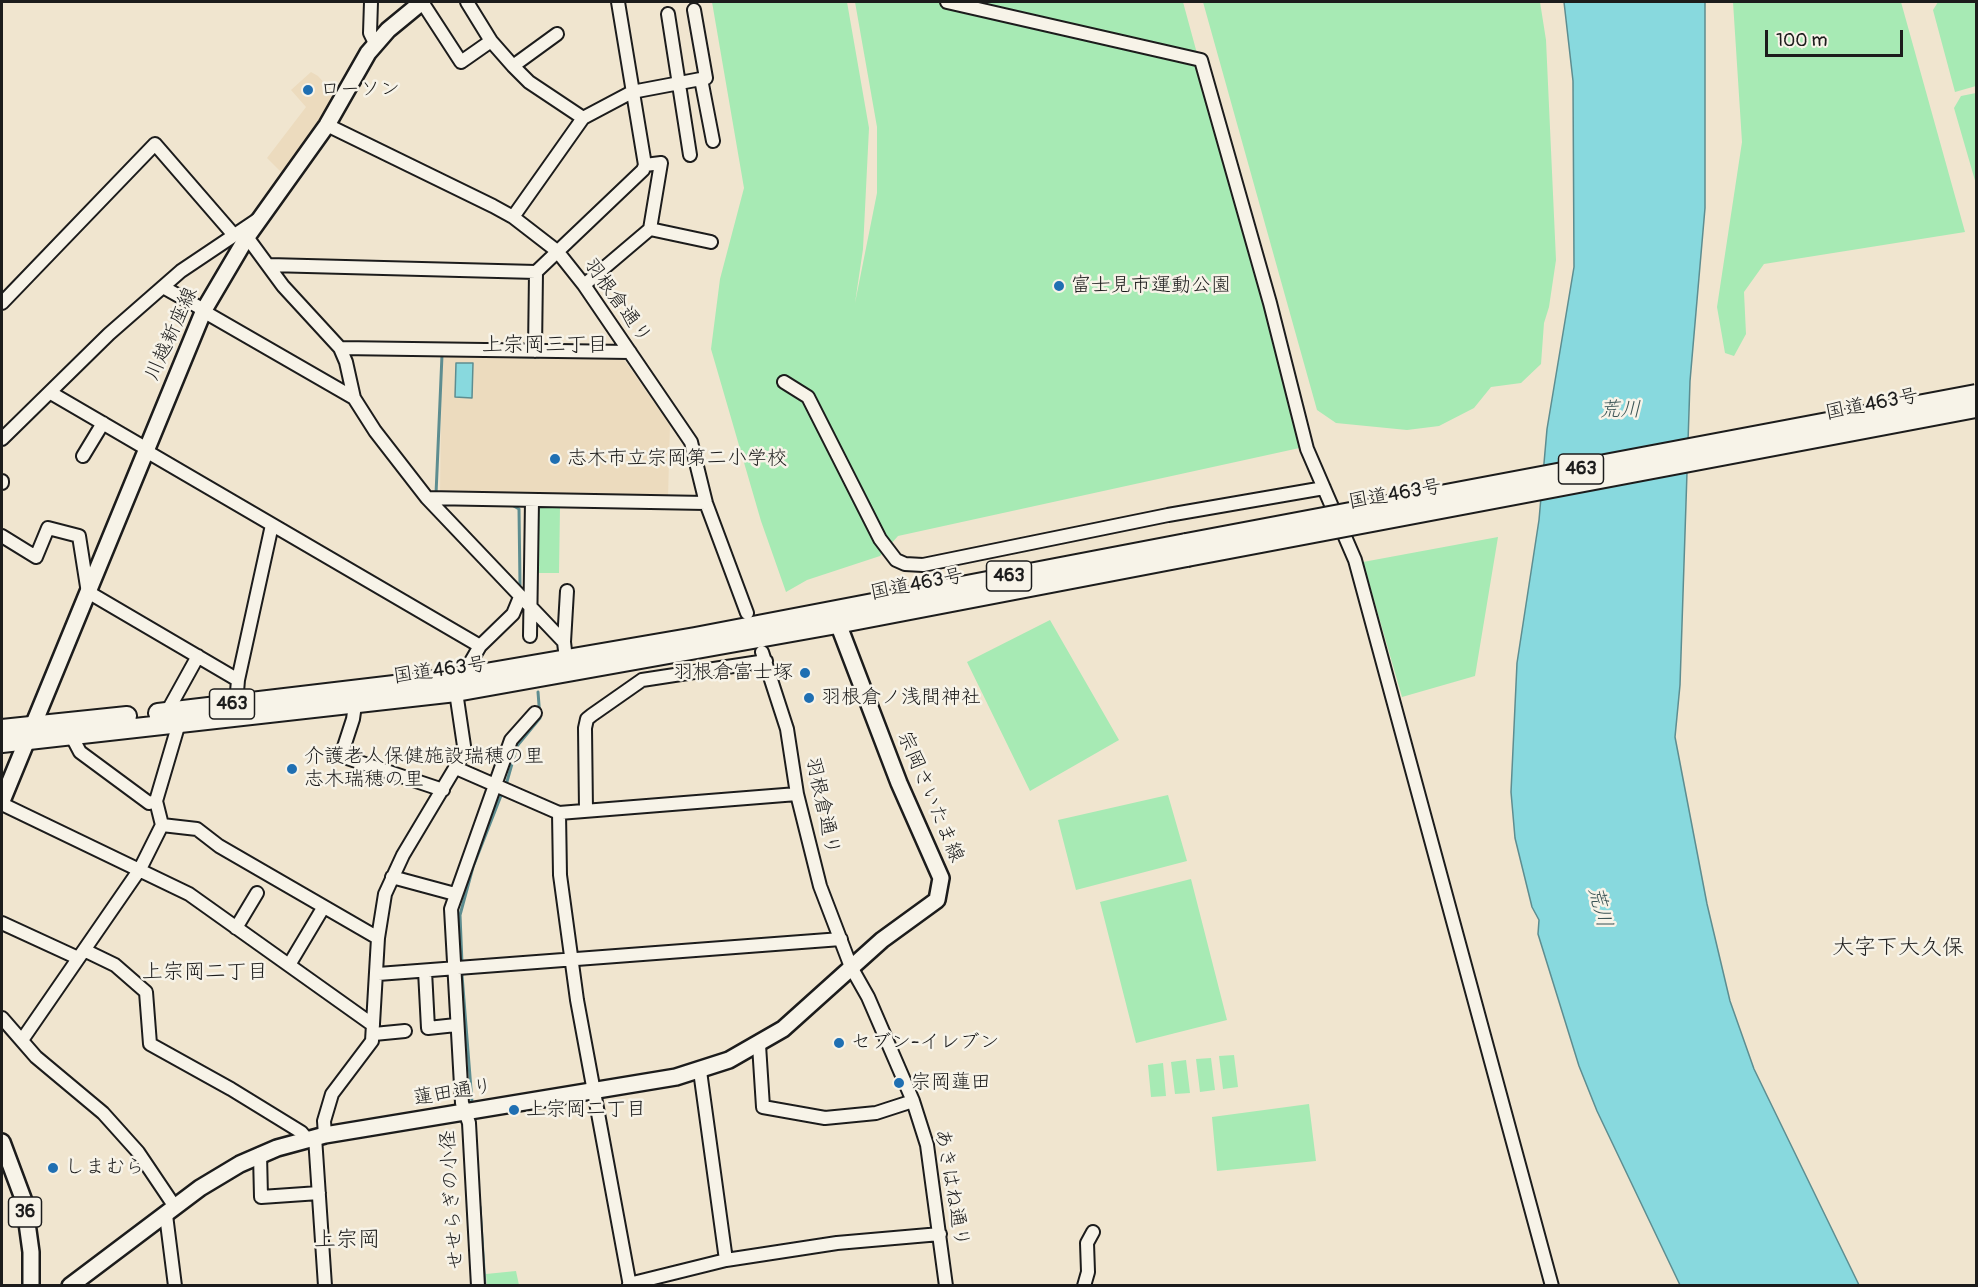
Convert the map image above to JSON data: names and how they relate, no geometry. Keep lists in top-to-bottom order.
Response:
{
  "streets": {
    "highway": ["国道463号", "463"],
    "main road": [
      "川越新座線",
      "宗岡さいたま線",
      "蓮田通り",
      "36"
    ],
    "street": ["羽根倉通り", "あきはね通り", "せせらぎの小径"]
  },
  "crossings": [
    ["羽根倉通り", "川越新座線"],
    ["羽根倉通り", "宗岡さいたま線"],
    ["羽根倉通り", "蓮田通り"],
    ["羽根倉通り", "あきはね通り"],
    ["川越新座線", "国道463号"],
    ["国道463号", "宗岡さいたま線"],
    ["宗岡さいたま線", "蓮田通り"],
    ["宗岡さいたま線", "あきはね通り"],
    ["蓮田通り", "あきはね通り"],
    ["蓮田通り", "せせらぎの小径"]
  ],
  "districts": [
    "上宗岡三丁目",
    "大字下大久保",
    "上宗岡二丁目",
    "上宗岡"
  ],
  "water": ["荒川"],
  "places": [
    "ローソン",
    "富士見市運動公園",
    "志木市立宗岡第二小学校",
    "羽根倉富士塚",
    "羽根倉ノ浅間神社",
    "介護老人保健施設瑞穂の里 志木瑞穂の里",
    "セブン-イレブン",
    "宗岡蓮田",
    "上宗岡二丁目",
    "しまむら"
  ],
  "scale_bar": "100 m"
}
